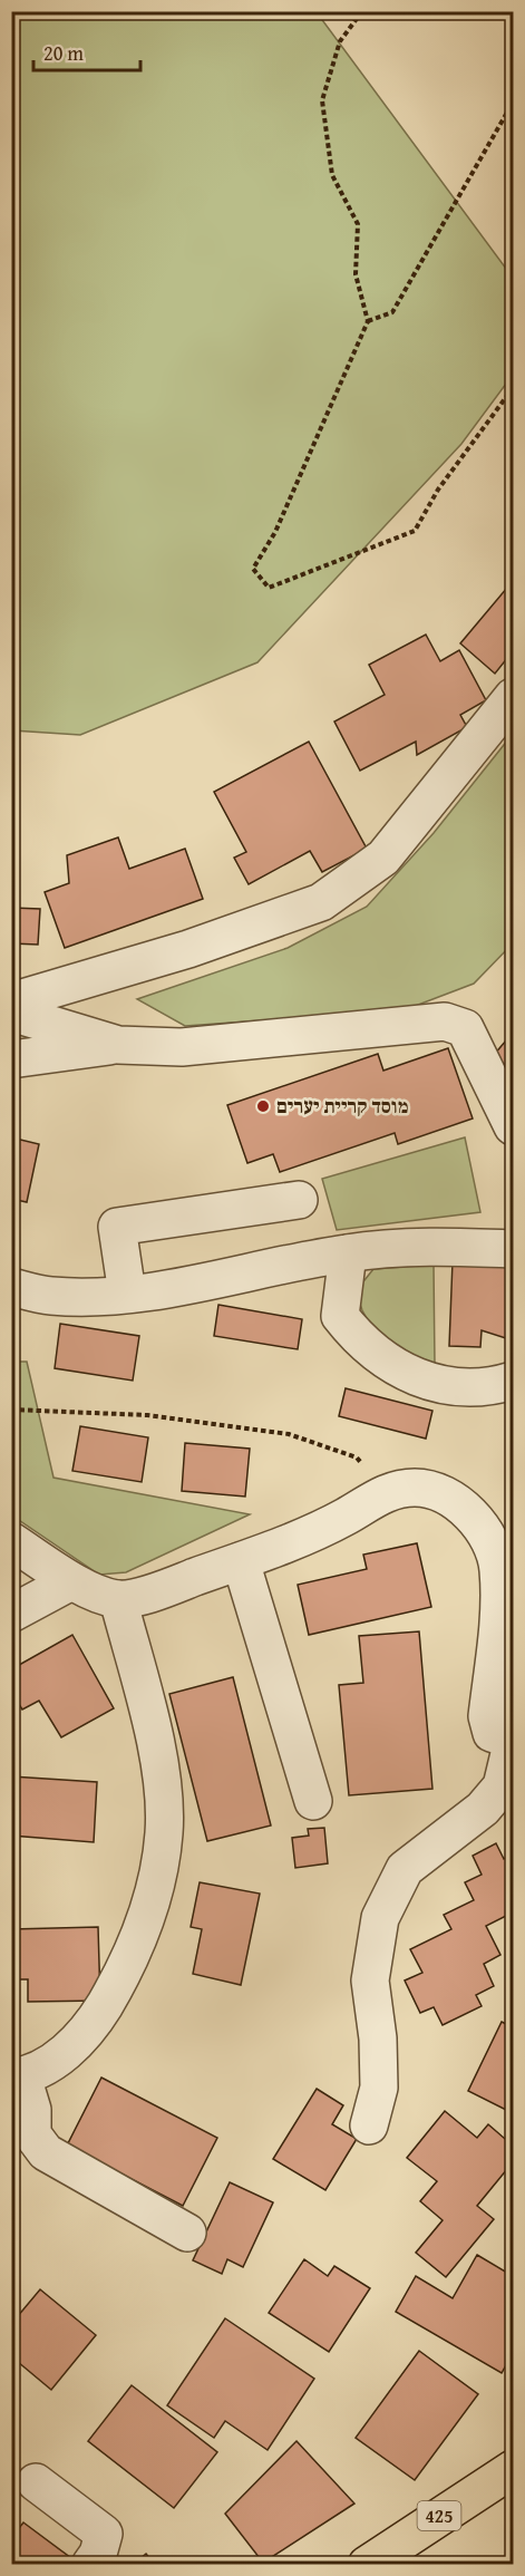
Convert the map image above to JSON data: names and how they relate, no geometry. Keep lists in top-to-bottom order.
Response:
{
  "streets": {
    "main road": ["425"]
  },
  "places": ["מוסד קריית יערים"],
  "scale_bar": "20 m"
}
